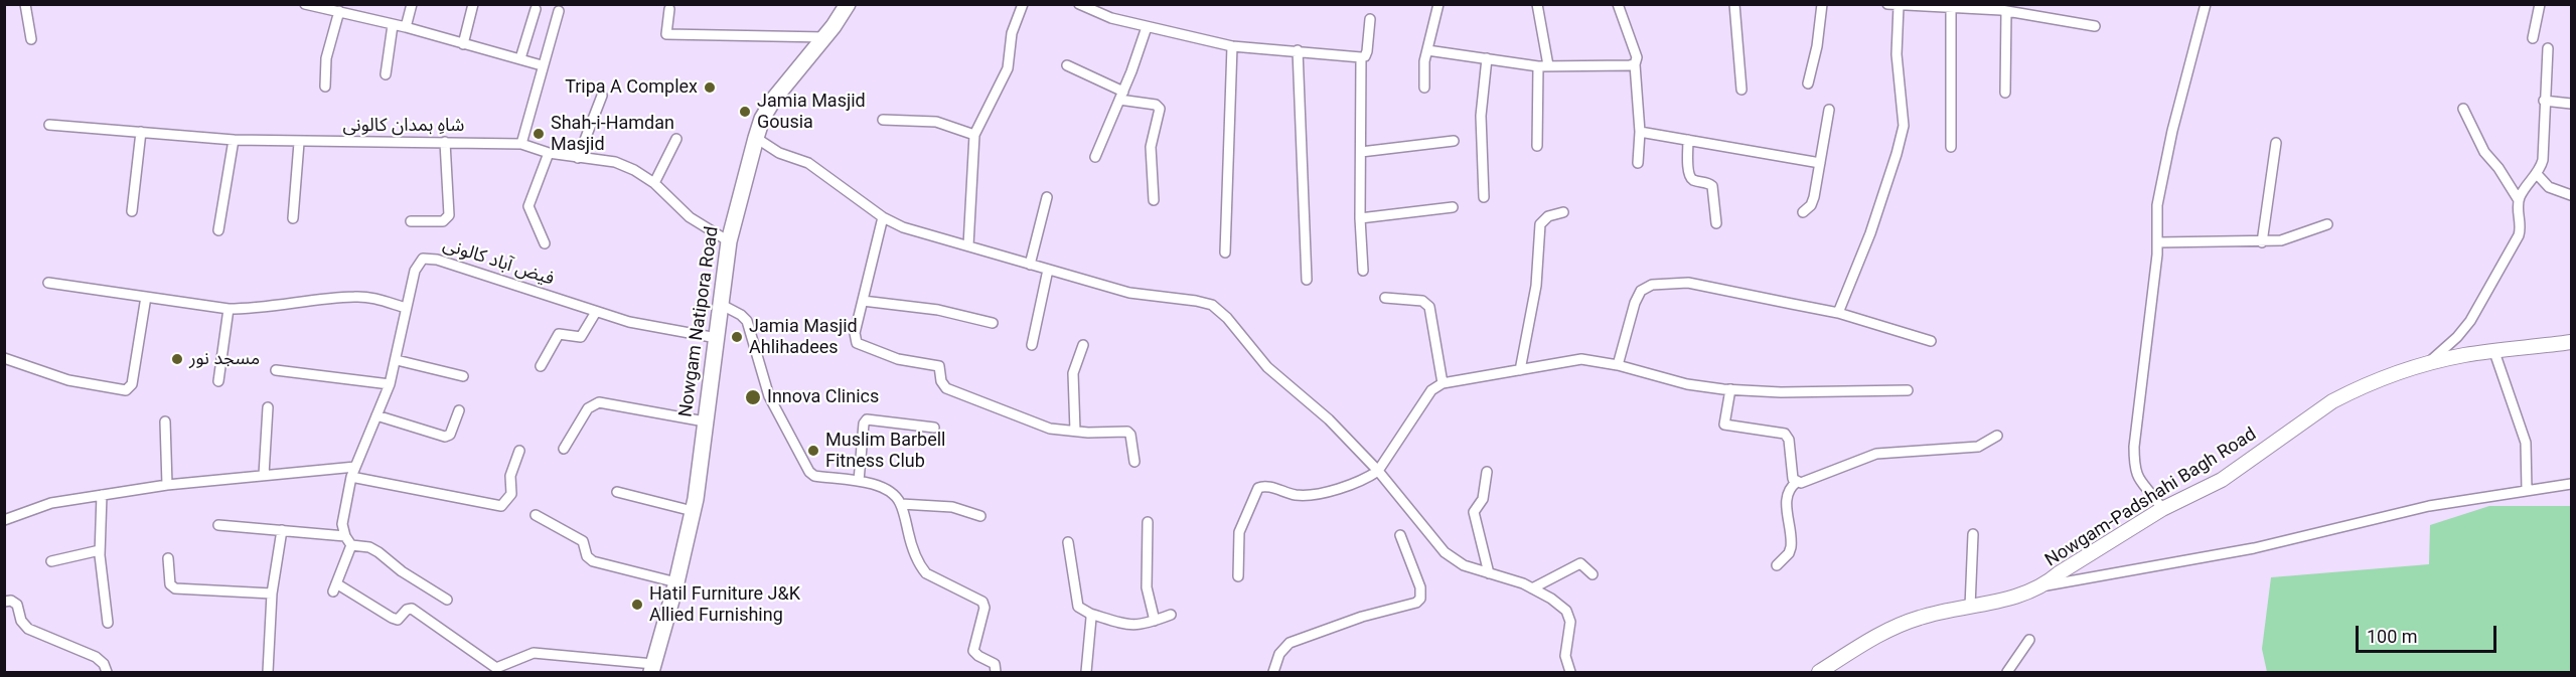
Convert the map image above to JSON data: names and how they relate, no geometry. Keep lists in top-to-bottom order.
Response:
{
  "streets": {
    "main road": ["Nowgam Natipora Road", "Nowgam-Padshahi Bagh Road"],
    "street": ["شاہِ ہمدان کالونی", "فیض آباد کالونی"]
  },
  "crossings": [
    ["شاہِ ہمدان کالونی", "Nowgam Natipora Road"],
    ["فیض آباد کالونی", "Nowgam Natipora Road"]
  ],
  "places": [
    "Tripa A Complex",
    "Jamia Masjid Gousia",
    "Shah-i-Hamdan Masjid",
    "Jamia Masjid Ahlihadees",
    "مسجد نور",
    "Innova Clinics",
    "Muslim Barbell Fitness Club",
    "Hatil Furniture J&K Allied Furnishing"
  ],
  "scale_bar": "100 m"
}
